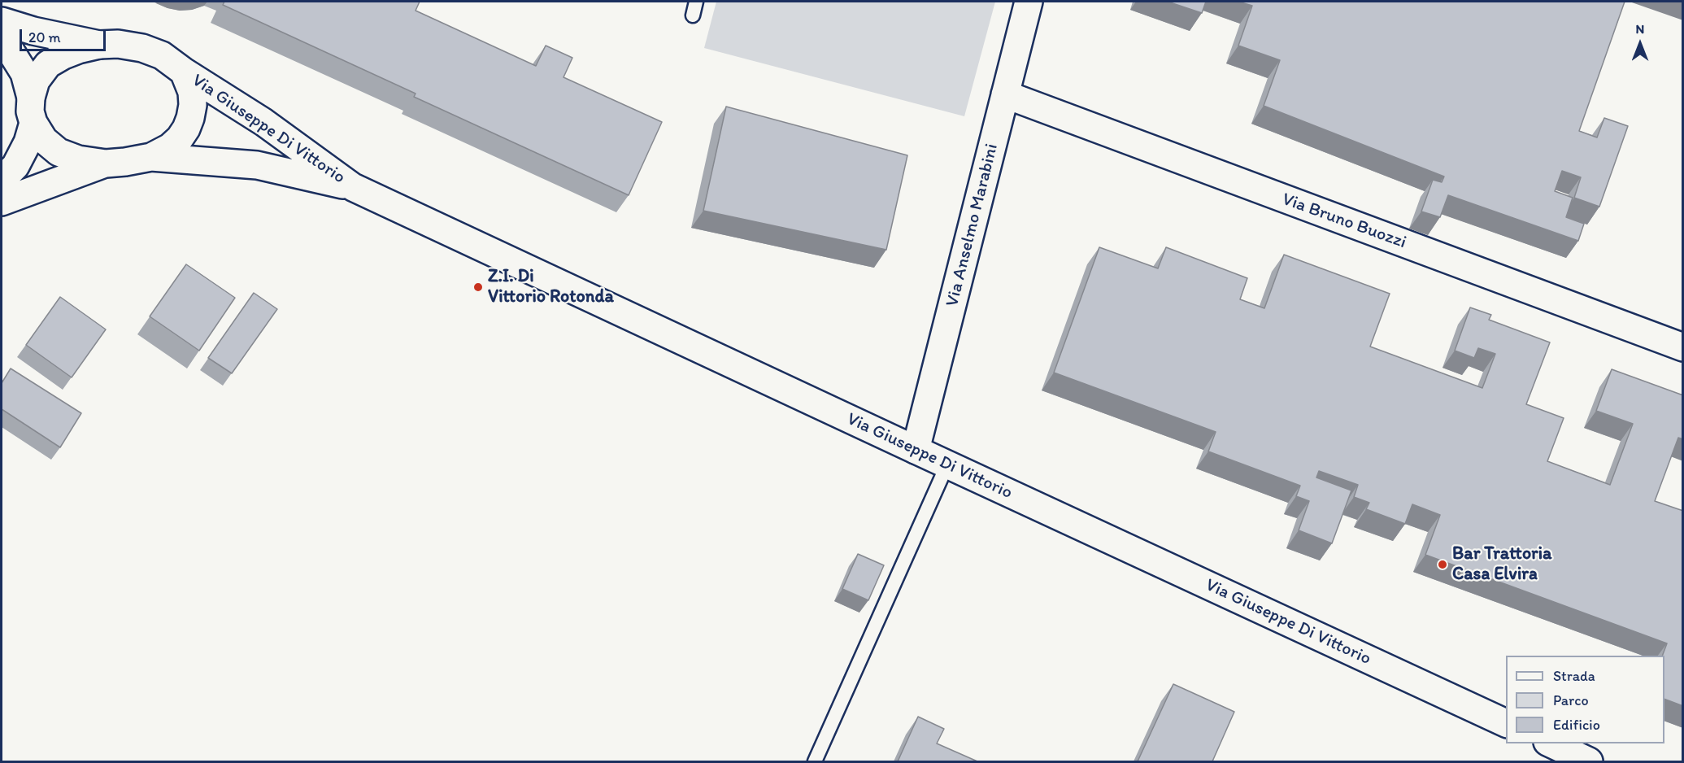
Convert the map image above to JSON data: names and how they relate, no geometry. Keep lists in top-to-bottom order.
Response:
{
  "streets": {
    "street": ["Via Giuseppe Di Vittorio", "Via Bruno Buozzi", "Via Anselmo Marabini"]
  },
  "crossings": [
    ["Via Giuseppe Di Vittorio", "Via Anselmo Marabini"],
    ["Via Bruno Buozzi", "Via Anselmo Marabini"]
  ],
  "places": ["Z.I. Di Vittorio Rotonda", "Bar Trattoria Casa Elvira"],
  "legend": ["Strada", "Parco", "Edificio"],
  "scale_bar": "20 m",
  "north": "top"
}
